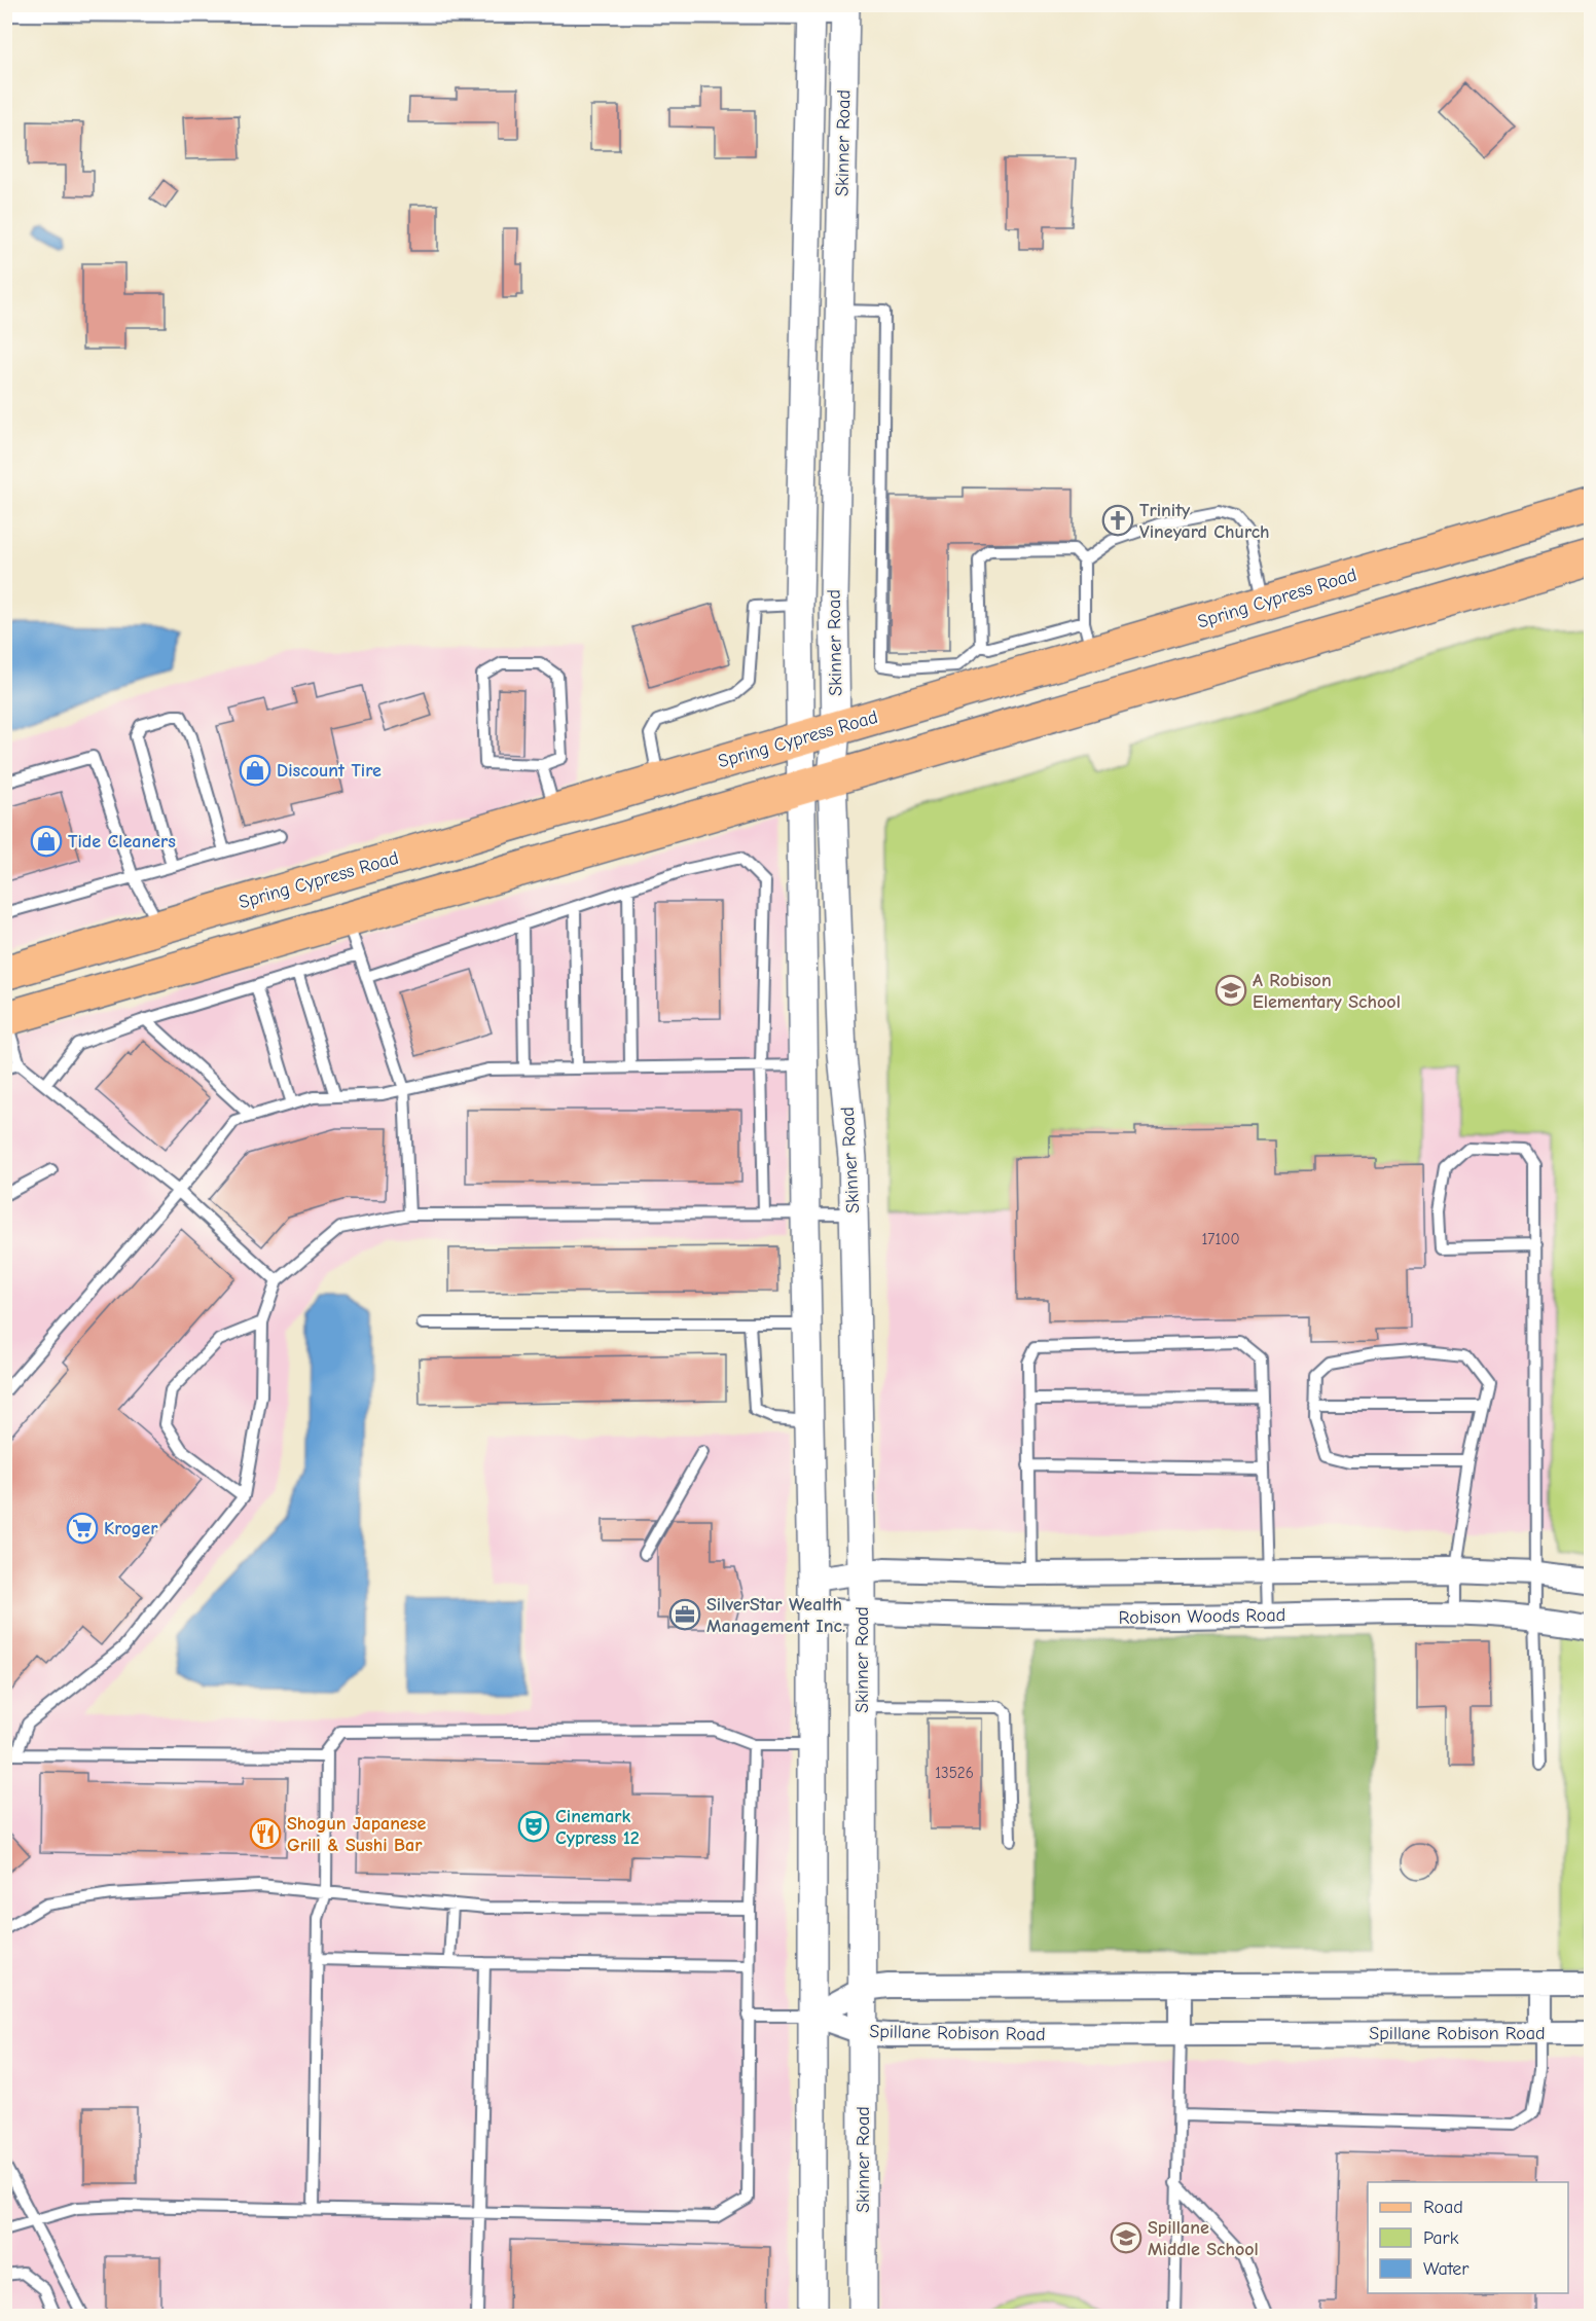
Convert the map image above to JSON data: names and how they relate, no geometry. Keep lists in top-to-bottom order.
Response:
{
  "streets": {
    "main road": ["Spring Cypress Road"],
    "street": ["Skinner Road", "Robison Woods Road", "Spillane Robison Road"]
  },
  "crossings": [
    ["Skinner Road", "Spring Cypress Road"],
    ["Skinner Road", "Robison Woods Road"],
    ["Skinner Road", "Spillane Robison Road"]
  ],
  "places": {
    "church": ["Trinity Vineyard Church"],
    "shop": ["Discount Tire", "Tide Cleaners"],
    "school or university": ["A Robison Elementary School", "Spillane Middle School"],
    "supermarket": ["Kroger"],
    "office": ["SilverStar Wealth Management Inc."],
    "theatre": ["Cinemark Cypress 12"],
    "restaurant": ["Shogun Japanese Grill & Sushi Bar"]
  },
  "house_numbers": ["17100", "13526"],
  "legend": ["Road", "Park", "Water"]
}
